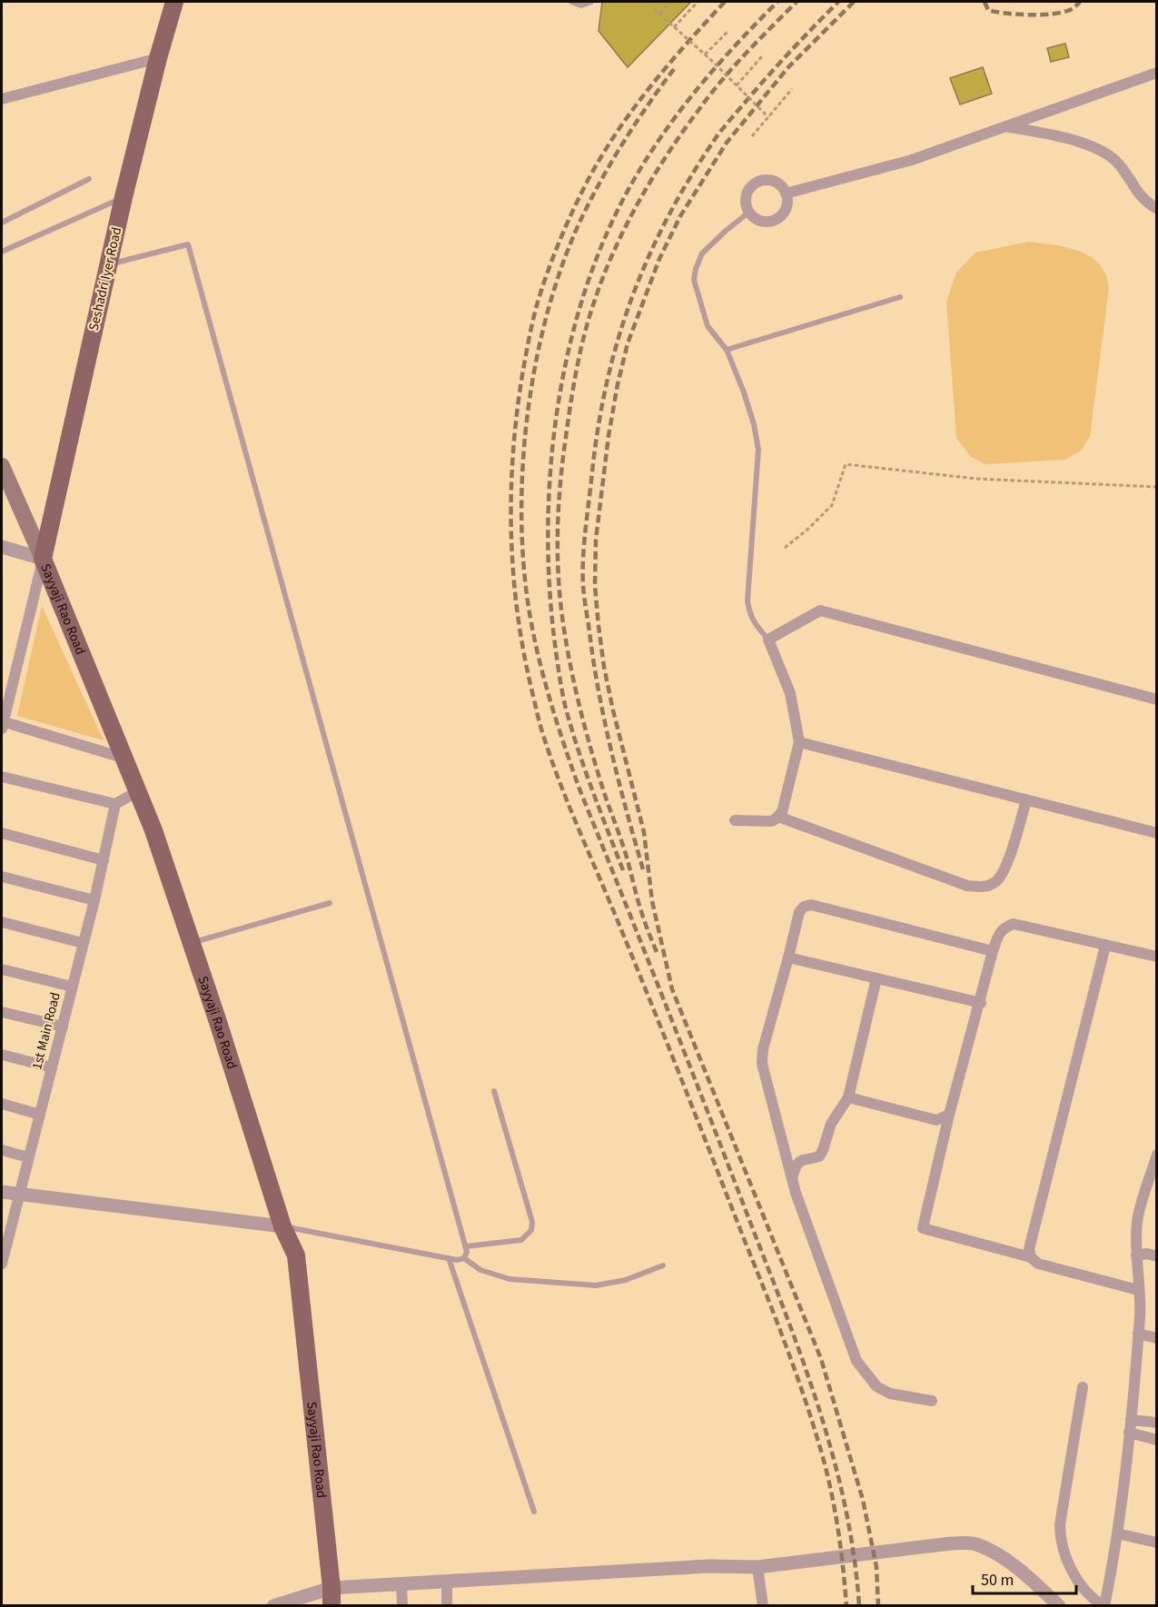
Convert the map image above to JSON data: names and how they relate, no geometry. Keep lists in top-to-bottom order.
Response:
{
  "streets": {
    "main road": ["Seshadri Iyer Road", "Sayyaji Rao Road"],
    "street": ["1st Main Road"]
  },
  "crossings": [
    ["Seshadri Iyer Road", "Sayyaji Rao Road"]
  ],
  "scale_bar": "50 m"
}
